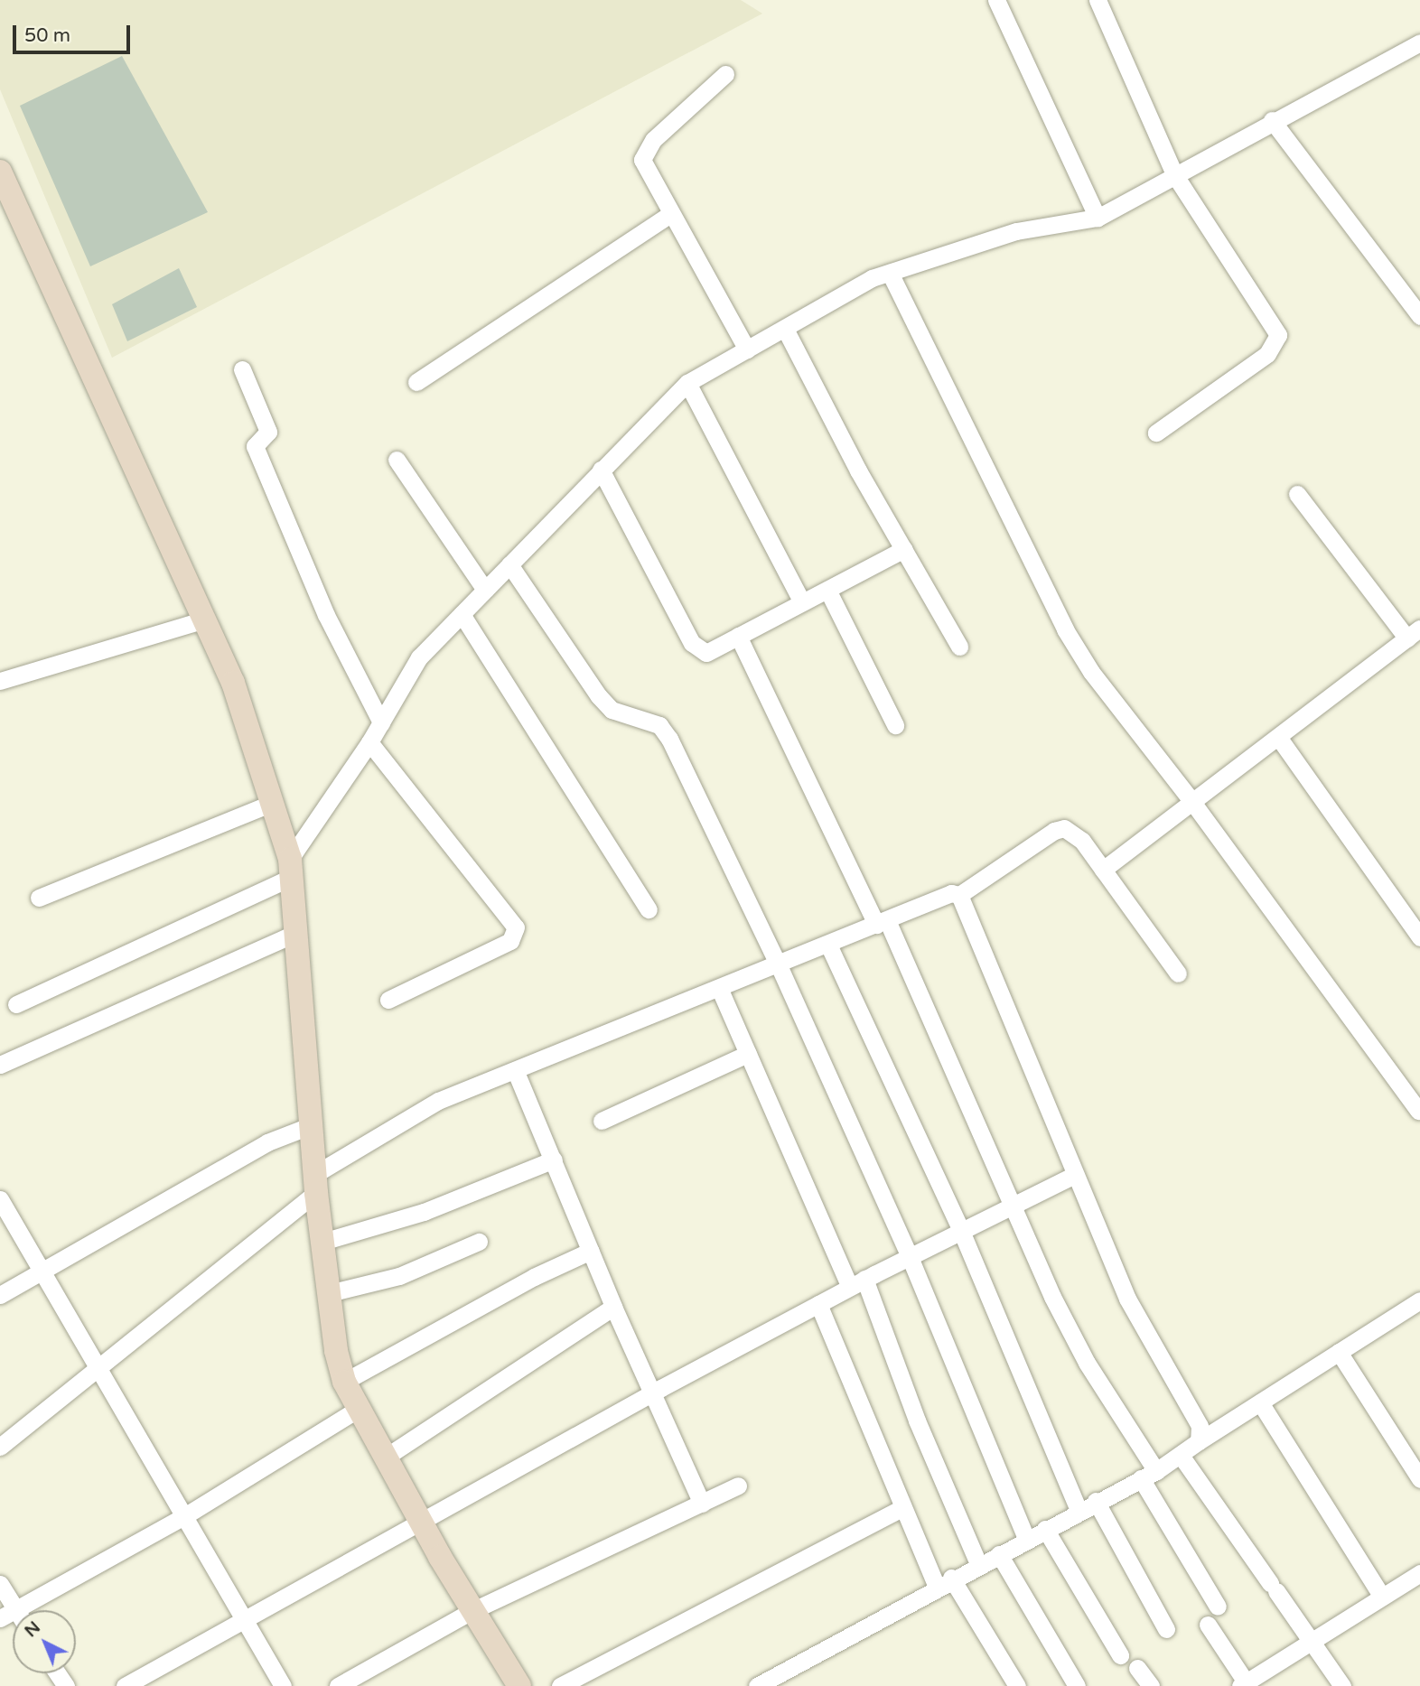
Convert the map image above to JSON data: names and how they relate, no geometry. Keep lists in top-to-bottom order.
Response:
{
  "scale_bar": "50 m",
  "north": "top left"
}
